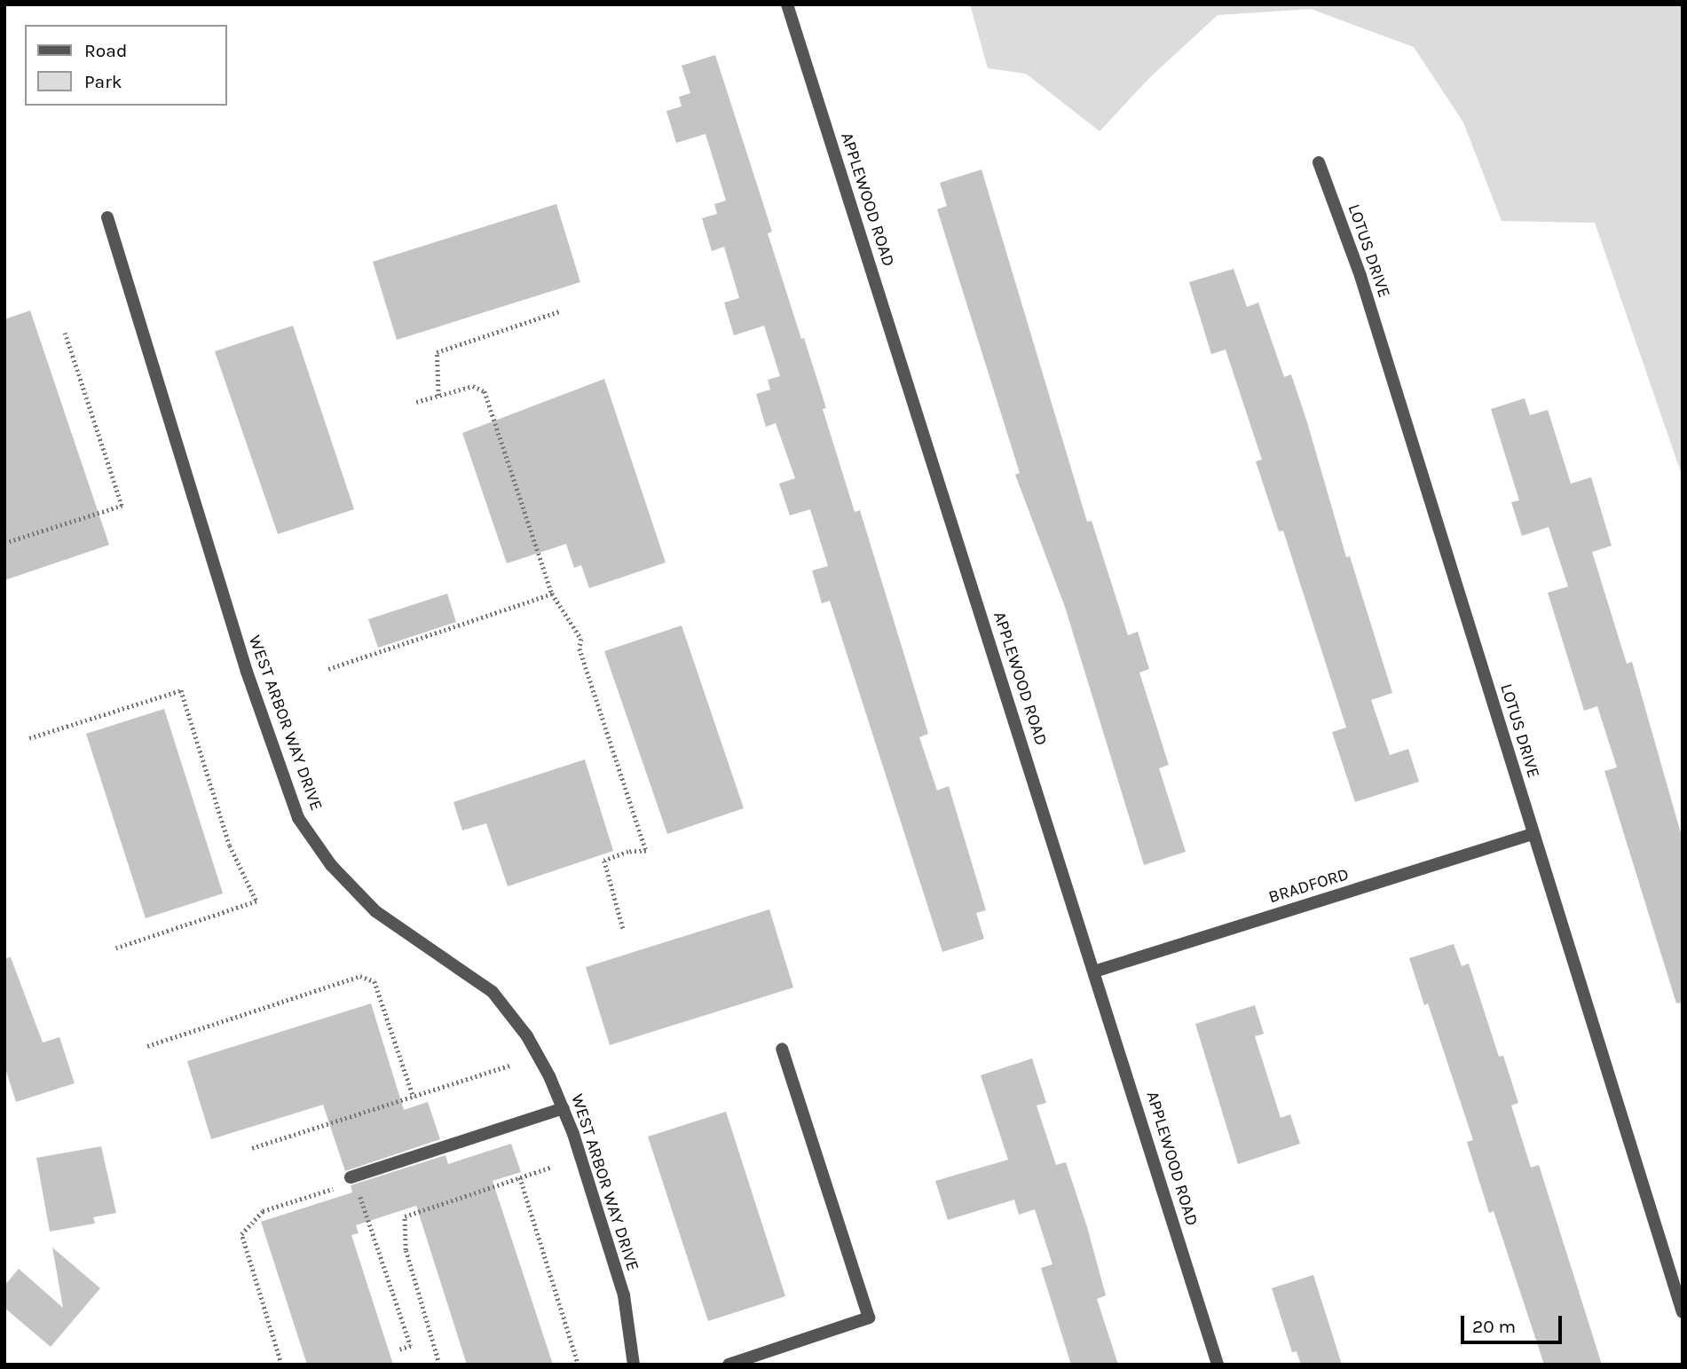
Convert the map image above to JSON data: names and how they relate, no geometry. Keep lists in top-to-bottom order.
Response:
{
  "streets": {
    "street": [
      "APPLEWOOD ROAD",
      "LOTUS DRIVE",
      "WEST ARBOR WAY DRIVE",
      "BRADFORD"
    ]
  },
  "crossings": [
    ["APPLEWOOD ROAD", "BRADFORD"],
    ["LOTUS DRIVE", "BRADFORD"]
  ],
  "legend": ["Road", "Park"],
  "scale_bar": "20 m"
}
